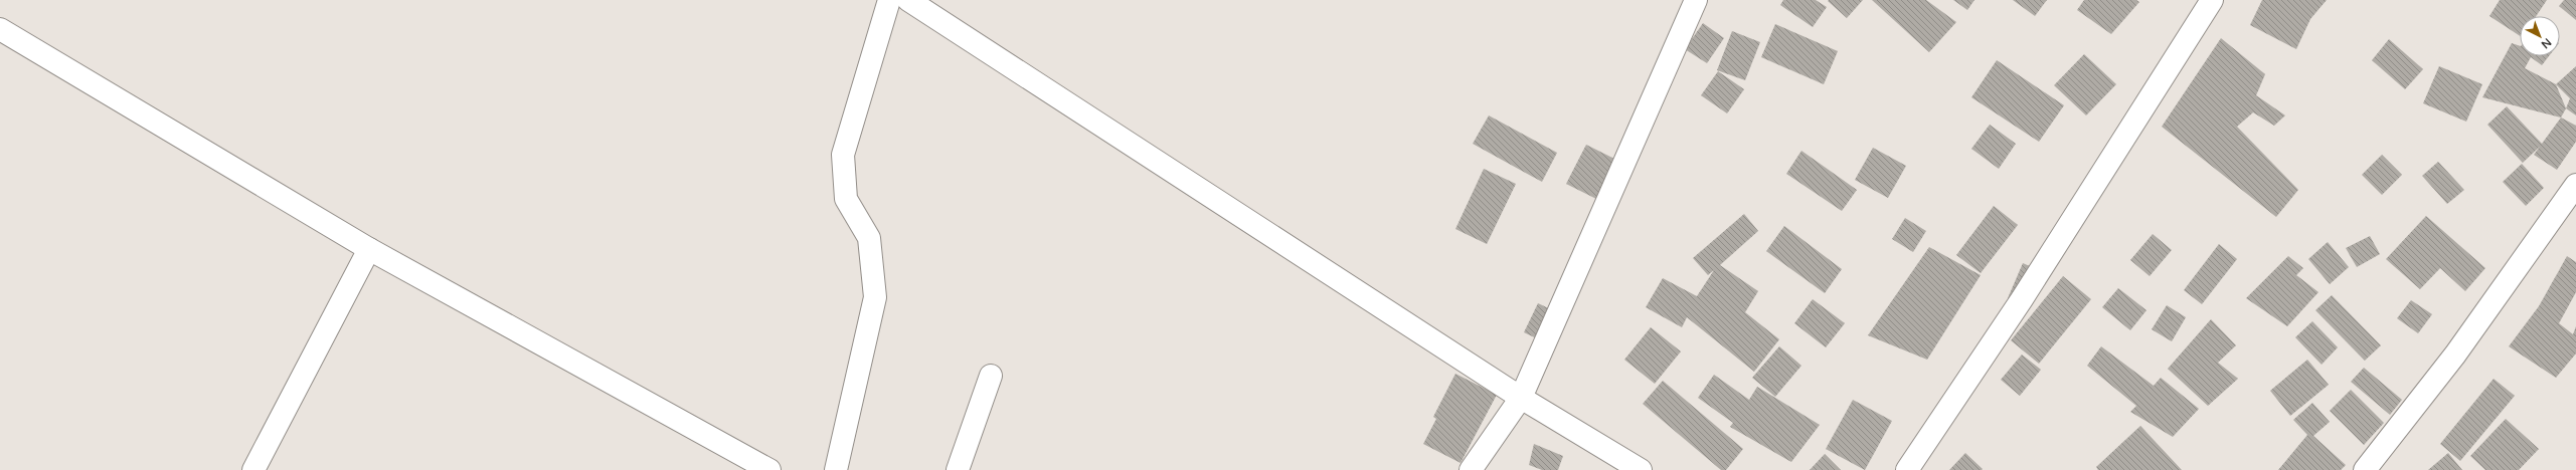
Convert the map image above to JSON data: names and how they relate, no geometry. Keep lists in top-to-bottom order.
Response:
{
  "north": "bottom right"
}
